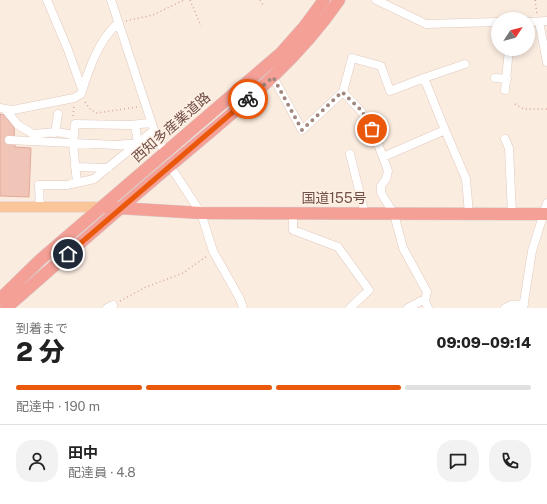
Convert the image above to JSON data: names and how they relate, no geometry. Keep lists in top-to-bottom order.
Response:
{
  "streets": {
    "highway": ["西知多産業道路", "国道155号"]
  },
  "crossings": [
    ["西知多産業道路", "国道155号"]
  ],
  "north": "top right",
  "page": {
    "heading": ["2 分", "到着まで", "09:09–09:14"],
    "panel": ["田中", "配達員 · 4.8"],
    "bar": "配達中 · 190 m"
  }
}
